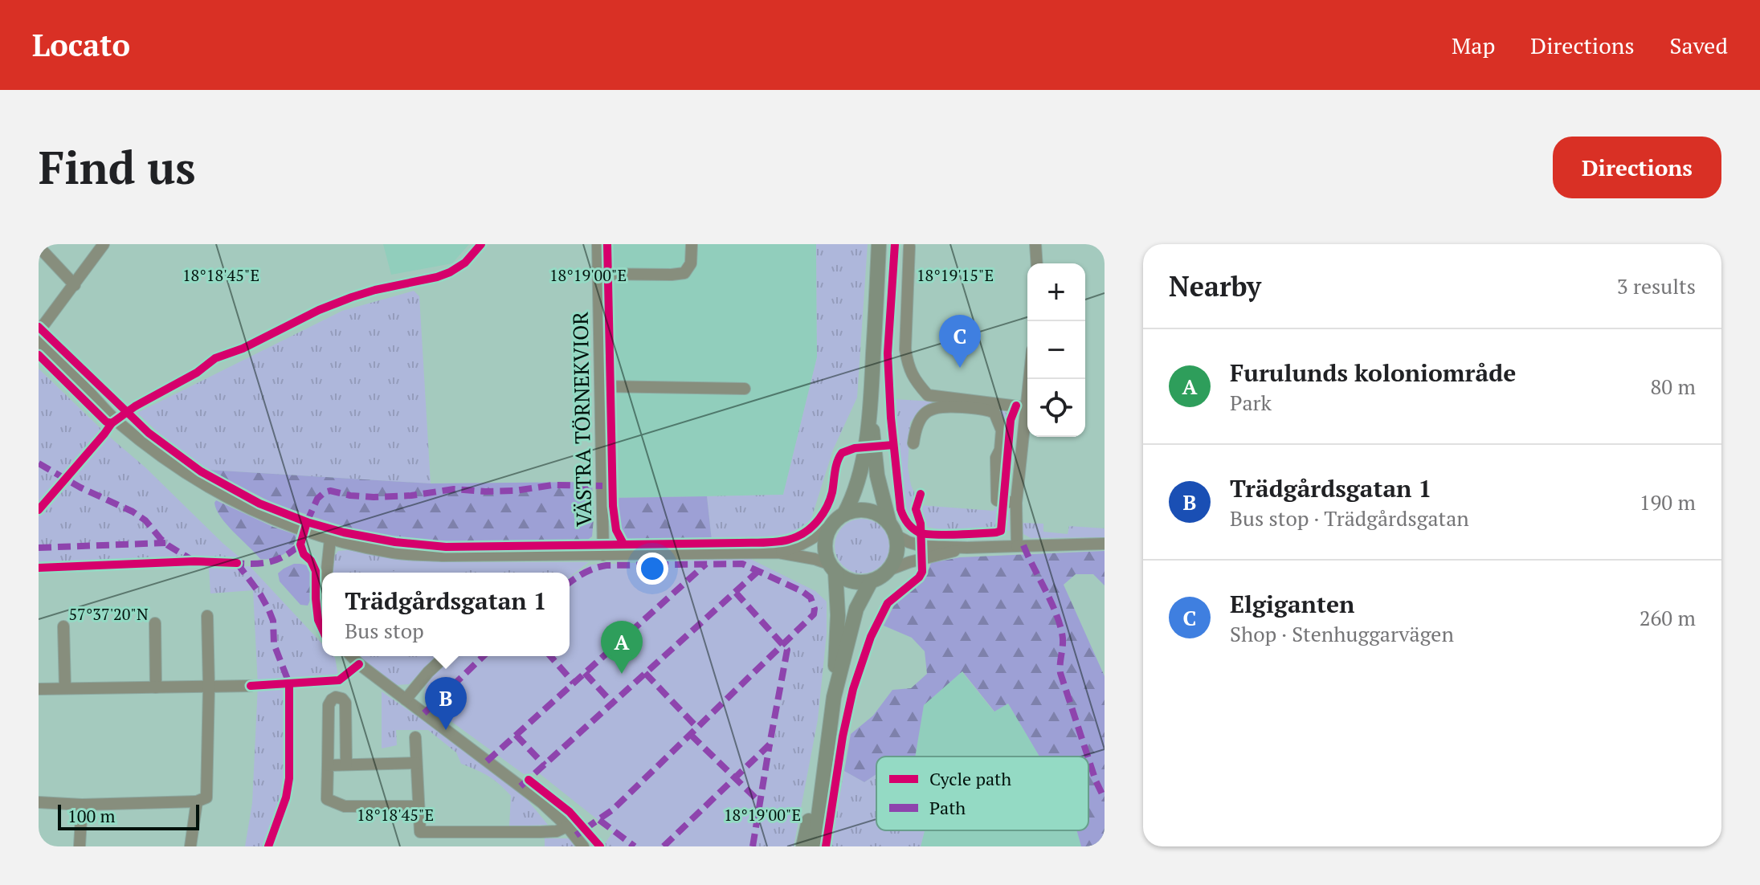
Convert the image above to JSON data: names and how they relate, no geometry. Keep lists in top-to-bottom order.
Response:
{
  "streets": {
    "street": ["VÄSTRA TÖRNEKVIOR"]
  },
  "legend": ["Cycle path", "Path"],
  "scale_bar": "100 m",
  "page": {
    "header": "Locato",
    "nav": ["Map", "Directions", "Saved"],
    "buttons": "Directions",
    "title": "Find us",
    "heading": ["Nearby", "3 results"],
    "map_buttons": ["+", "−"],
    "pins": ["C", "A", "B"],
    "list": [
      {
        "mark": "A",
        "name": "Furulunds koloniområde",
        "note": "Park",
        "value": "80 m"
      },
      {
        "mark": "B",
        "name": "Trädgårdsgatan 1",
        "note": "Bus stop · Trädgårdsgatan",
        "value": "190 m"
      },
      {
        "mark": "C",
        "name": "Elgiganten",
        "note": "Shop · Stenhuggarvägen",
        "value": "260 m"
      }
    ],
    "popup": ["Trädgårdsgatan 1", "Bus stop"],
    "scale": "100 m"
  },
  "coordinates": [
    "18°18'45\"E",
    "18°19'00\"E",
    "18°19'15\"E",
    "57°37'20\"N"
  ]
}
